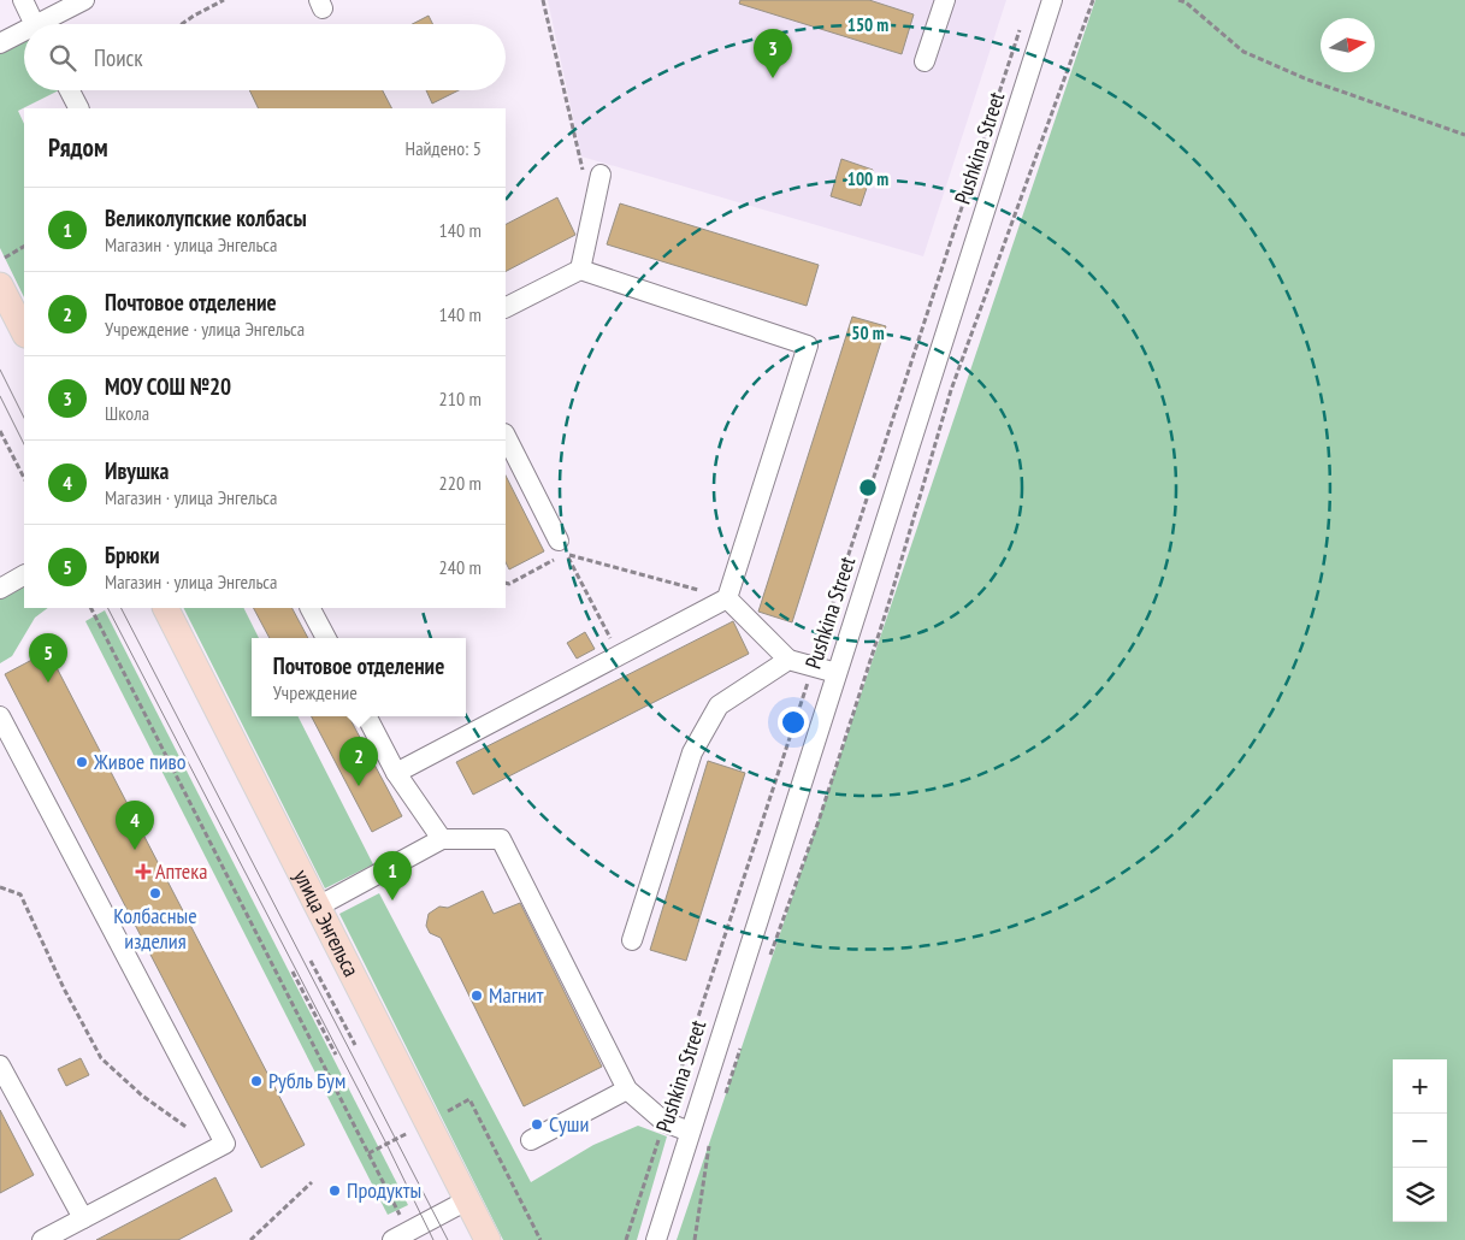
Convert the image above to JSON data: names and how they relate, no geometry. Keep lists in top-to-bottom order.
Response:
{
  "streets": {
    "main road": ["улица Энгельса"],
    "street": ["Pushkina Street"]
  },
  "places": {
    "other": [
      "Живое пиво",
      "Колбасные изделия",
      "Магнит",
      "Рубль Бум",
      "Суши",
      "Продукты"
    ],
    "health": ["Аптека"]
  },
  "north": "right",
  "page": {
    "search": "Поиск",
    "pins": [
      "3",
      "5",
      "2",
      "4",
      "1"
    ],
    "heading": ["Рядом", "Найдено: 5"],
    "list": [
      {
        "mark": "1",
        "name": "Великолупские колбасы",
        "note": "Магазин · улица Энгельса",
        "value": "140 m"
      },
      {
        "mark": "2",
        "name": "Почтовое отделение",
        "note": "Учреждение · улица Энгельса",
        "value": "140 m"
      },
      {
        "mark": "3",
        "name": "МОУ СОШ №20",
        "note": "Школа",
        "value": "210 m"
      },
      {
        "mark": "4",
        "name": "Ивушка",
        "note": "Магазин · улица Энгельса",
        "value": "220 m"
      },
      {
        "mark": "5",
        "name": "Брюки",
        "note": "Магазин · улица Энгельса",
        "value": "240 m"
      }
    ],
    "popup": ["Почтовое отделение", "Учреждение"],
    "map_buttons": ["+", "−"]
  },
  "rings": ["150 m", "100 m", "50 m"]
}
